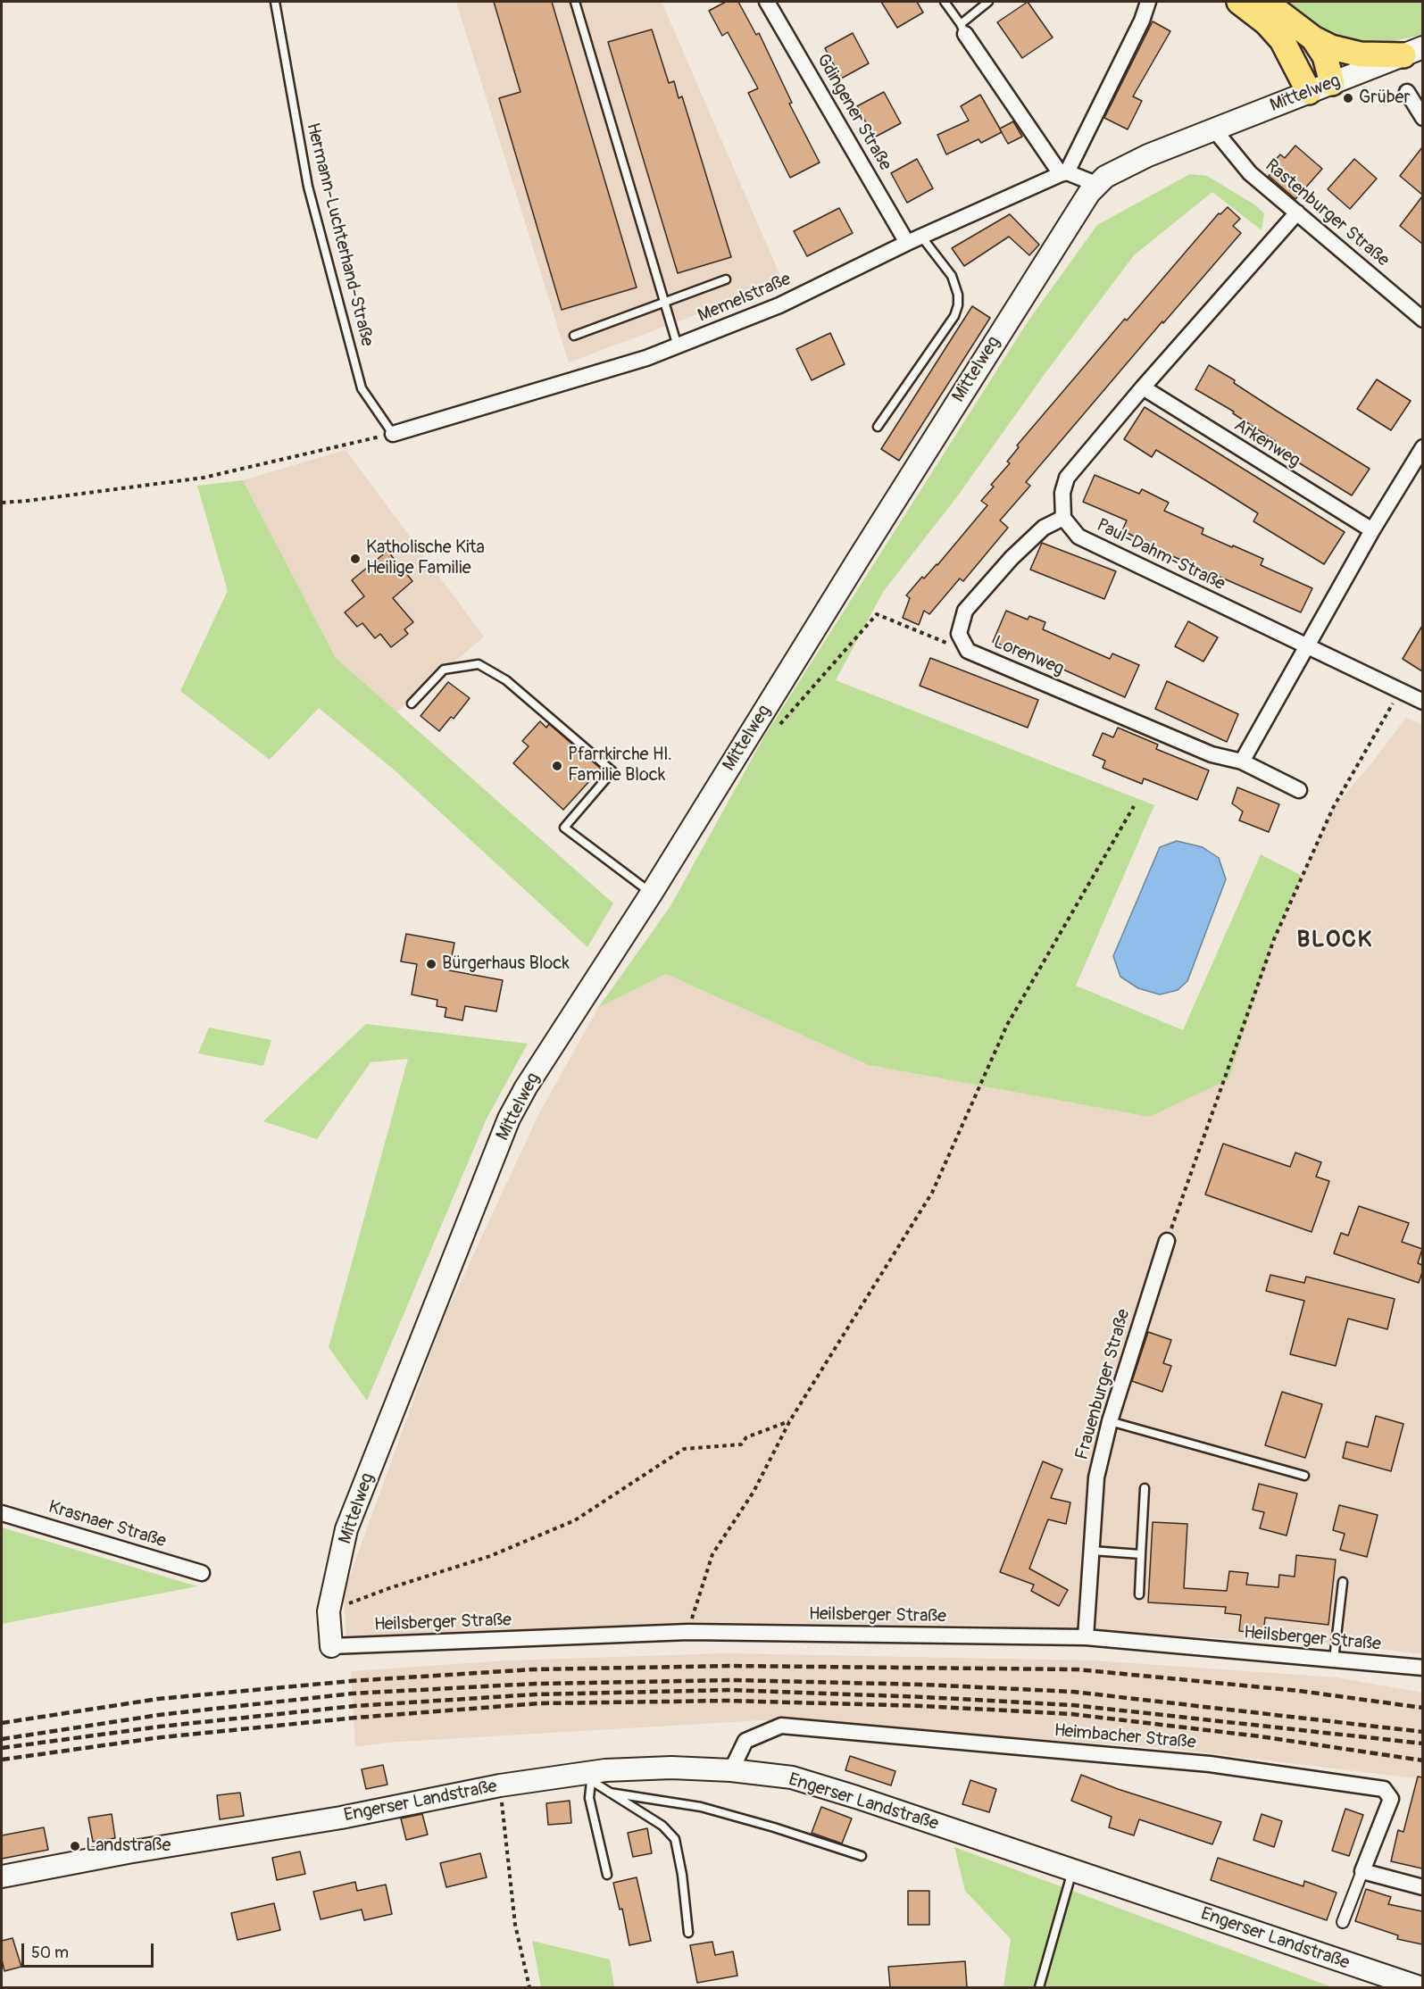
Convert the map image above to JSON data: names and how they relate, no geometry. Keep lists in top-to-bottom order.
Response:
{
  "streets": {
    "main road": ["Mittelweg", "Engerser Landstraße"],
    "street": [
      "Gdingener Straße",
      "Rastenburger Straße",
      "Memelstraße",
      "Arkenweg",
      "Paul-Dahm-Straße",
      "Lorenweg",
      "Frauenburger Straße",
      "Krasnaer Straße",
      "Heilsberger Straße",
      "Heimbacher Straße"
    ],
    "lane": ["Hermann-Luchterhand-Straße"]
  },
  "crossings": [
    ["Mittelweg", "Rastenburger Straße"],
    ["Mittelweg", "Heilsberger Straße"],
    ["Gdingener Straße", "Memelstraße"],
    ["Hermann-Luchterhand-Straße", "Memelstraße"],
    ["Paul-Dahm-Straße", "Lorenweg"],
    ["Frauenburger Straße", "Heilsberger Straße"],
    ["Heimbacher Straße", "Engerser Landstraße"]
  ],
  "districts": ["BLOCK"],
  "places": [
    "Grüber",
    "Katholische Kita Heilige Familie",
    "Pfarrkirche Hl. Familie Block",
    "Bürgerhaus Block",
    "Landstraße"
  ],
  "scale_bar": "50 m"
}
